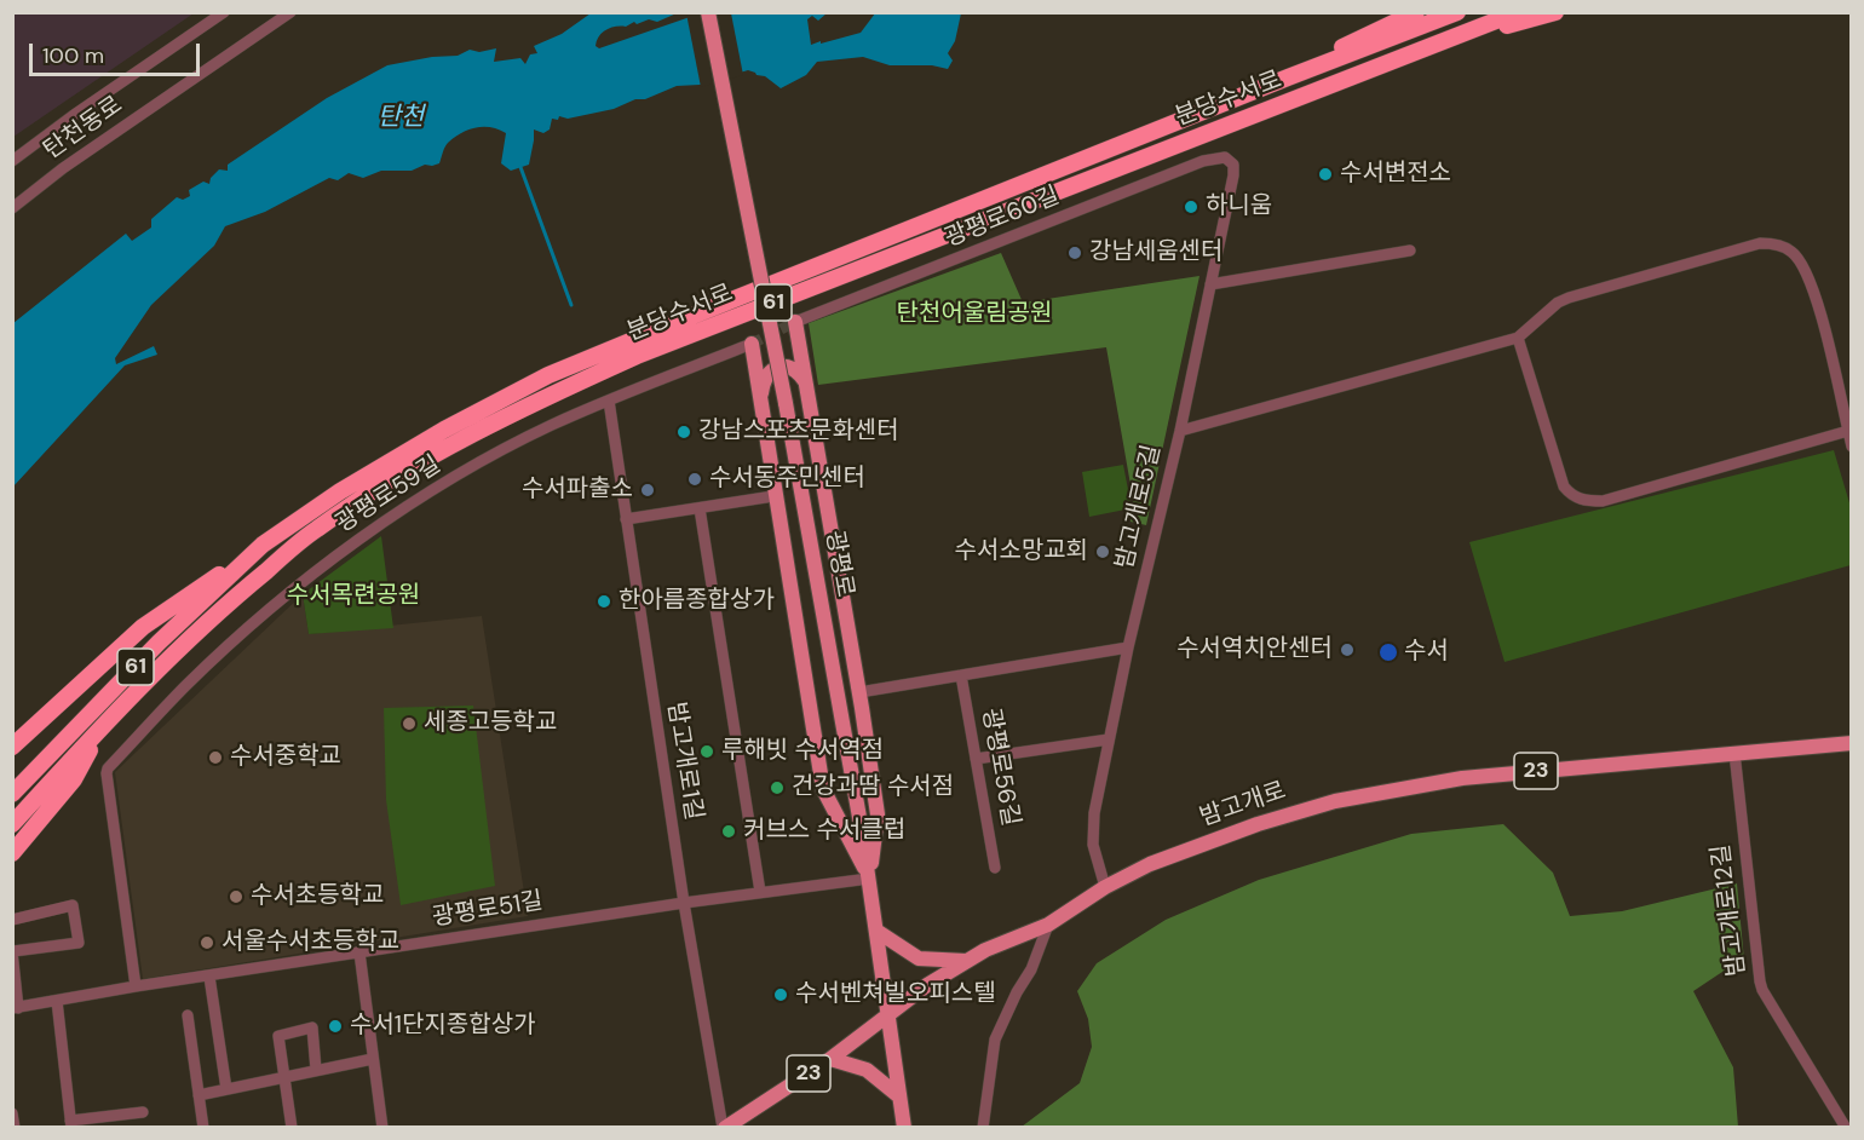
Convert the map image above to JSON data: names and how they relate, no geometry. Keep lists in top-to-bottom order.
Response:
{
  "streets": {
    "highway": ["분당수서로", "61"],
    "main road": ["광평로", "23", "밤고개로"],
    "street": [
      "탄천동로",
      "광평로60길",
      "광평로59길",
      "밤고개로5길",
      "밤고개로1길",
      "광평로56길",
      "광평로51길",
      "밤고개로12길"
    ]
  },
  "crossings": [
    ["광평로60길", "밤고개로5길"],
    ["광평로59길", "밤고개로1길"],
    ["광평로59길", "광평로51길"],
    ["밤고개로5길", "밤고개로"],
    ["광평로", "밤고개로"],
    ["광평로", "광평로51길"],
    ["밤고개로1길", "밤고개로"],
    ["밤고개로1길", "광평로51길"],
    ["밤고개로", "밤고개로12길"]
  ],
  "water": ["탄천"],
  "parks": ["탄천어울림공원", "수서목련공원"],
  "places": [
    "수서변전소",
    "하니움",
    "강남세움센터",
    "강남스포츠문화센터",
    "수서동주민센터",
    "수서파출소",
    "수서소망교회",
    "한아름종합상가",
    "수서역치안센터",
    "수서",
    "세종고등학교",
    "루해빗 수서역점",
    "수서중학교",
    "건강과땀 수서점",
    "커브스 수서클럽",
    "수서초등학교",
    "서울수서초등학교",
    "수서벤쳐빌오피스텔",
    "수서1단지종합상가"
  ],
  "scale_bar": "100 m"
}
